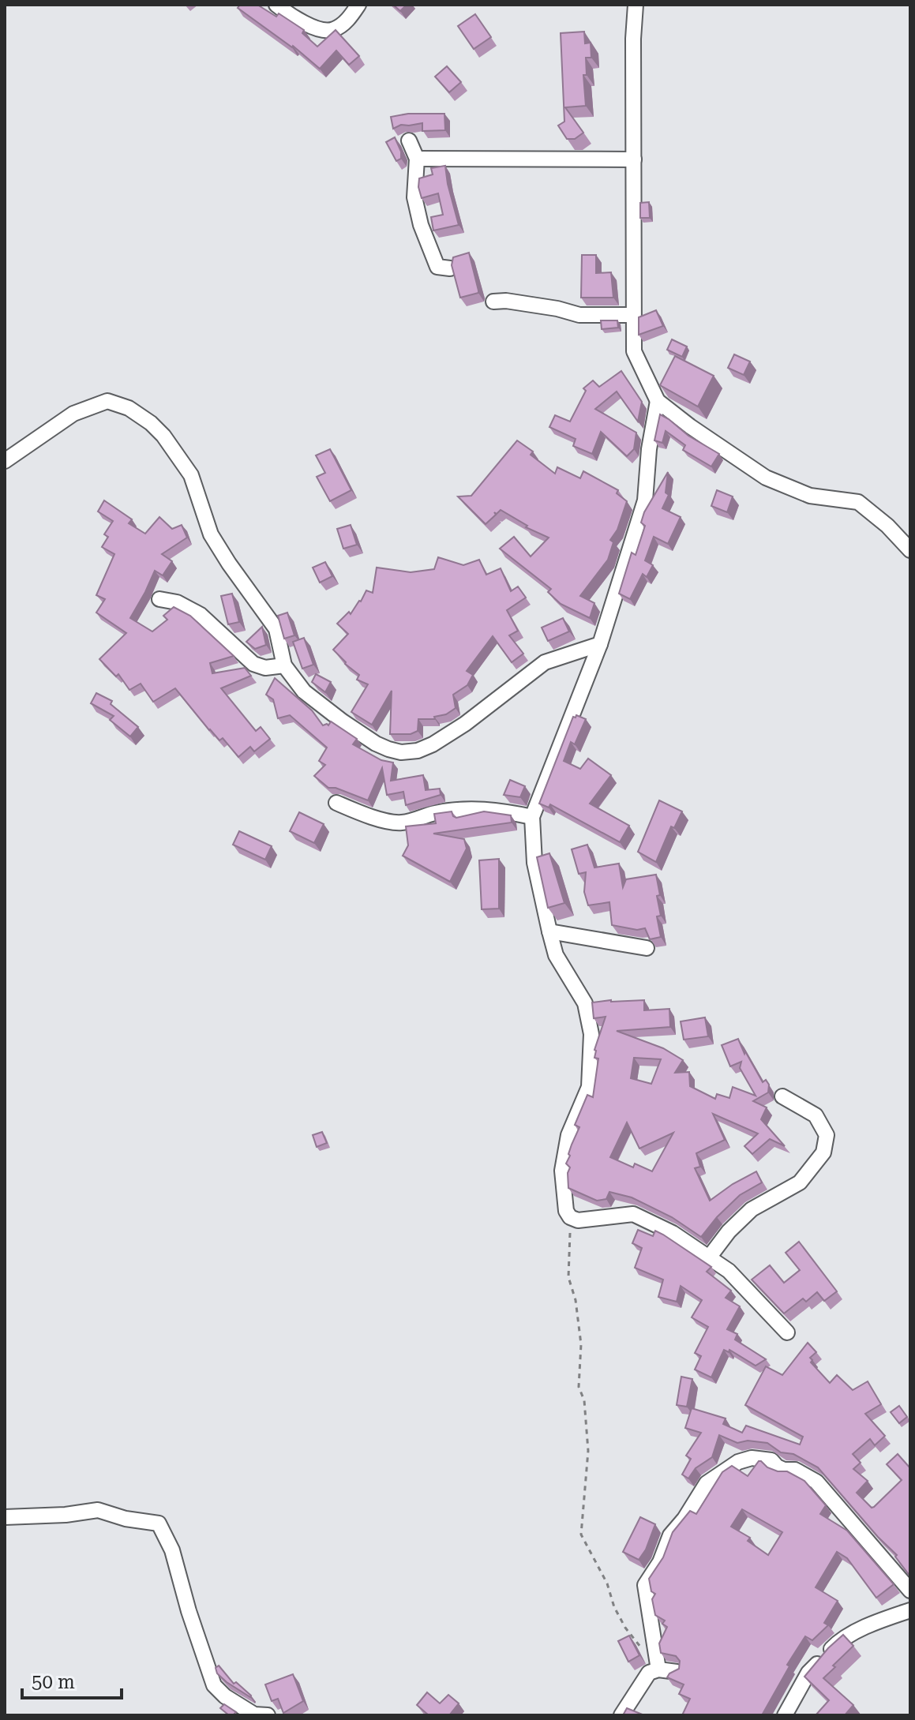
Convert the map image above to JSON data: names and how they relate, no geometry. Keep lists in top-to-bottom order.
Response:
{
  "scale_bar": "50 m"
}
